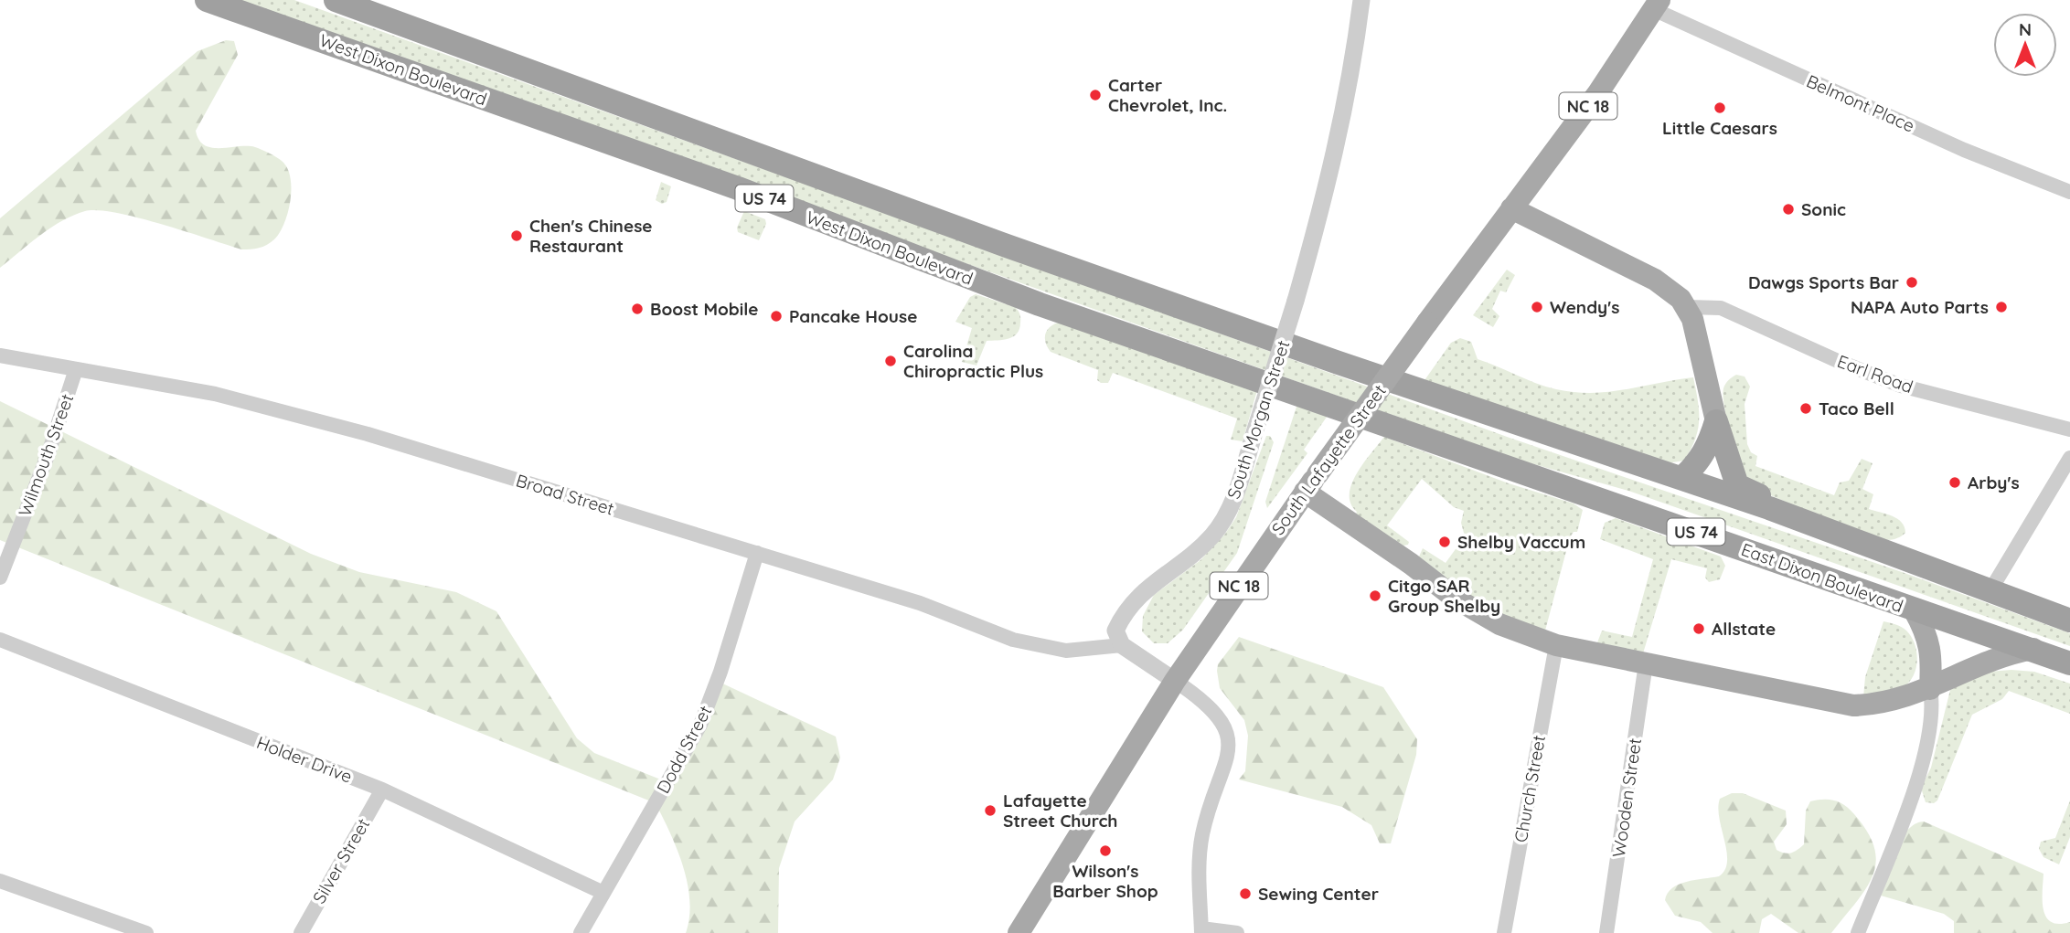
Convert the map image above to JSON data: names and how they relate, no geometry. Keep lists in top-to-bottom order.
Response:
{
  "streets": {
    "highway": ["West Dixon Boulevard", "US 74", "East Dixon Boulevard"],
    "main road": ["NC 18", "South Lafayette Street"],
    "street": [
      "Belmont Place",
      "Earl Road",
      "South Morgan Street",
      "Wilmouth Street",
      "Broad Street",
      "Dodd Street",
      "Holder Drive",
      "Church Street",
      "Wooden Street",
      "Silver Street"
    ]
  },
  "crossings": [
    ["West Dixon Boulevard", "East Dixon Boulevard"],
    ["Belmont Place", "South Lafayette Street"],
    ["South Morgan Street", "Broad Street"],
    ["Wilmouth Street", "Broad Street"],
    ["Broad Street", "Dodd Street"],
    ["Dodd Street", "Holder Drive"],
    ["Holder Drive", "Silver Street"]
  ],
  "places": [
    "Carter Chevrolet, Inc.",
    "Little Caesars",
    "Sonic",
    "Chen's Chinese Restaurant",
    "Dawgs Sports Bar",
    "Wendy's",
    "NAPA Auto Parts",
    "Boost Mobile",
    "Pancake House",
    "Carolina Chiropractic Plus",
    "Taco Bell",
    "Arby's",
    "Shelby Vaccum",
    "Citgo SAR Group Shelby",
    "Allstate",
    "Lafayette Street Church",
    "Wilson's Barber Shop",
    "Sewing Center"
  ],
  "north": "top"
}
